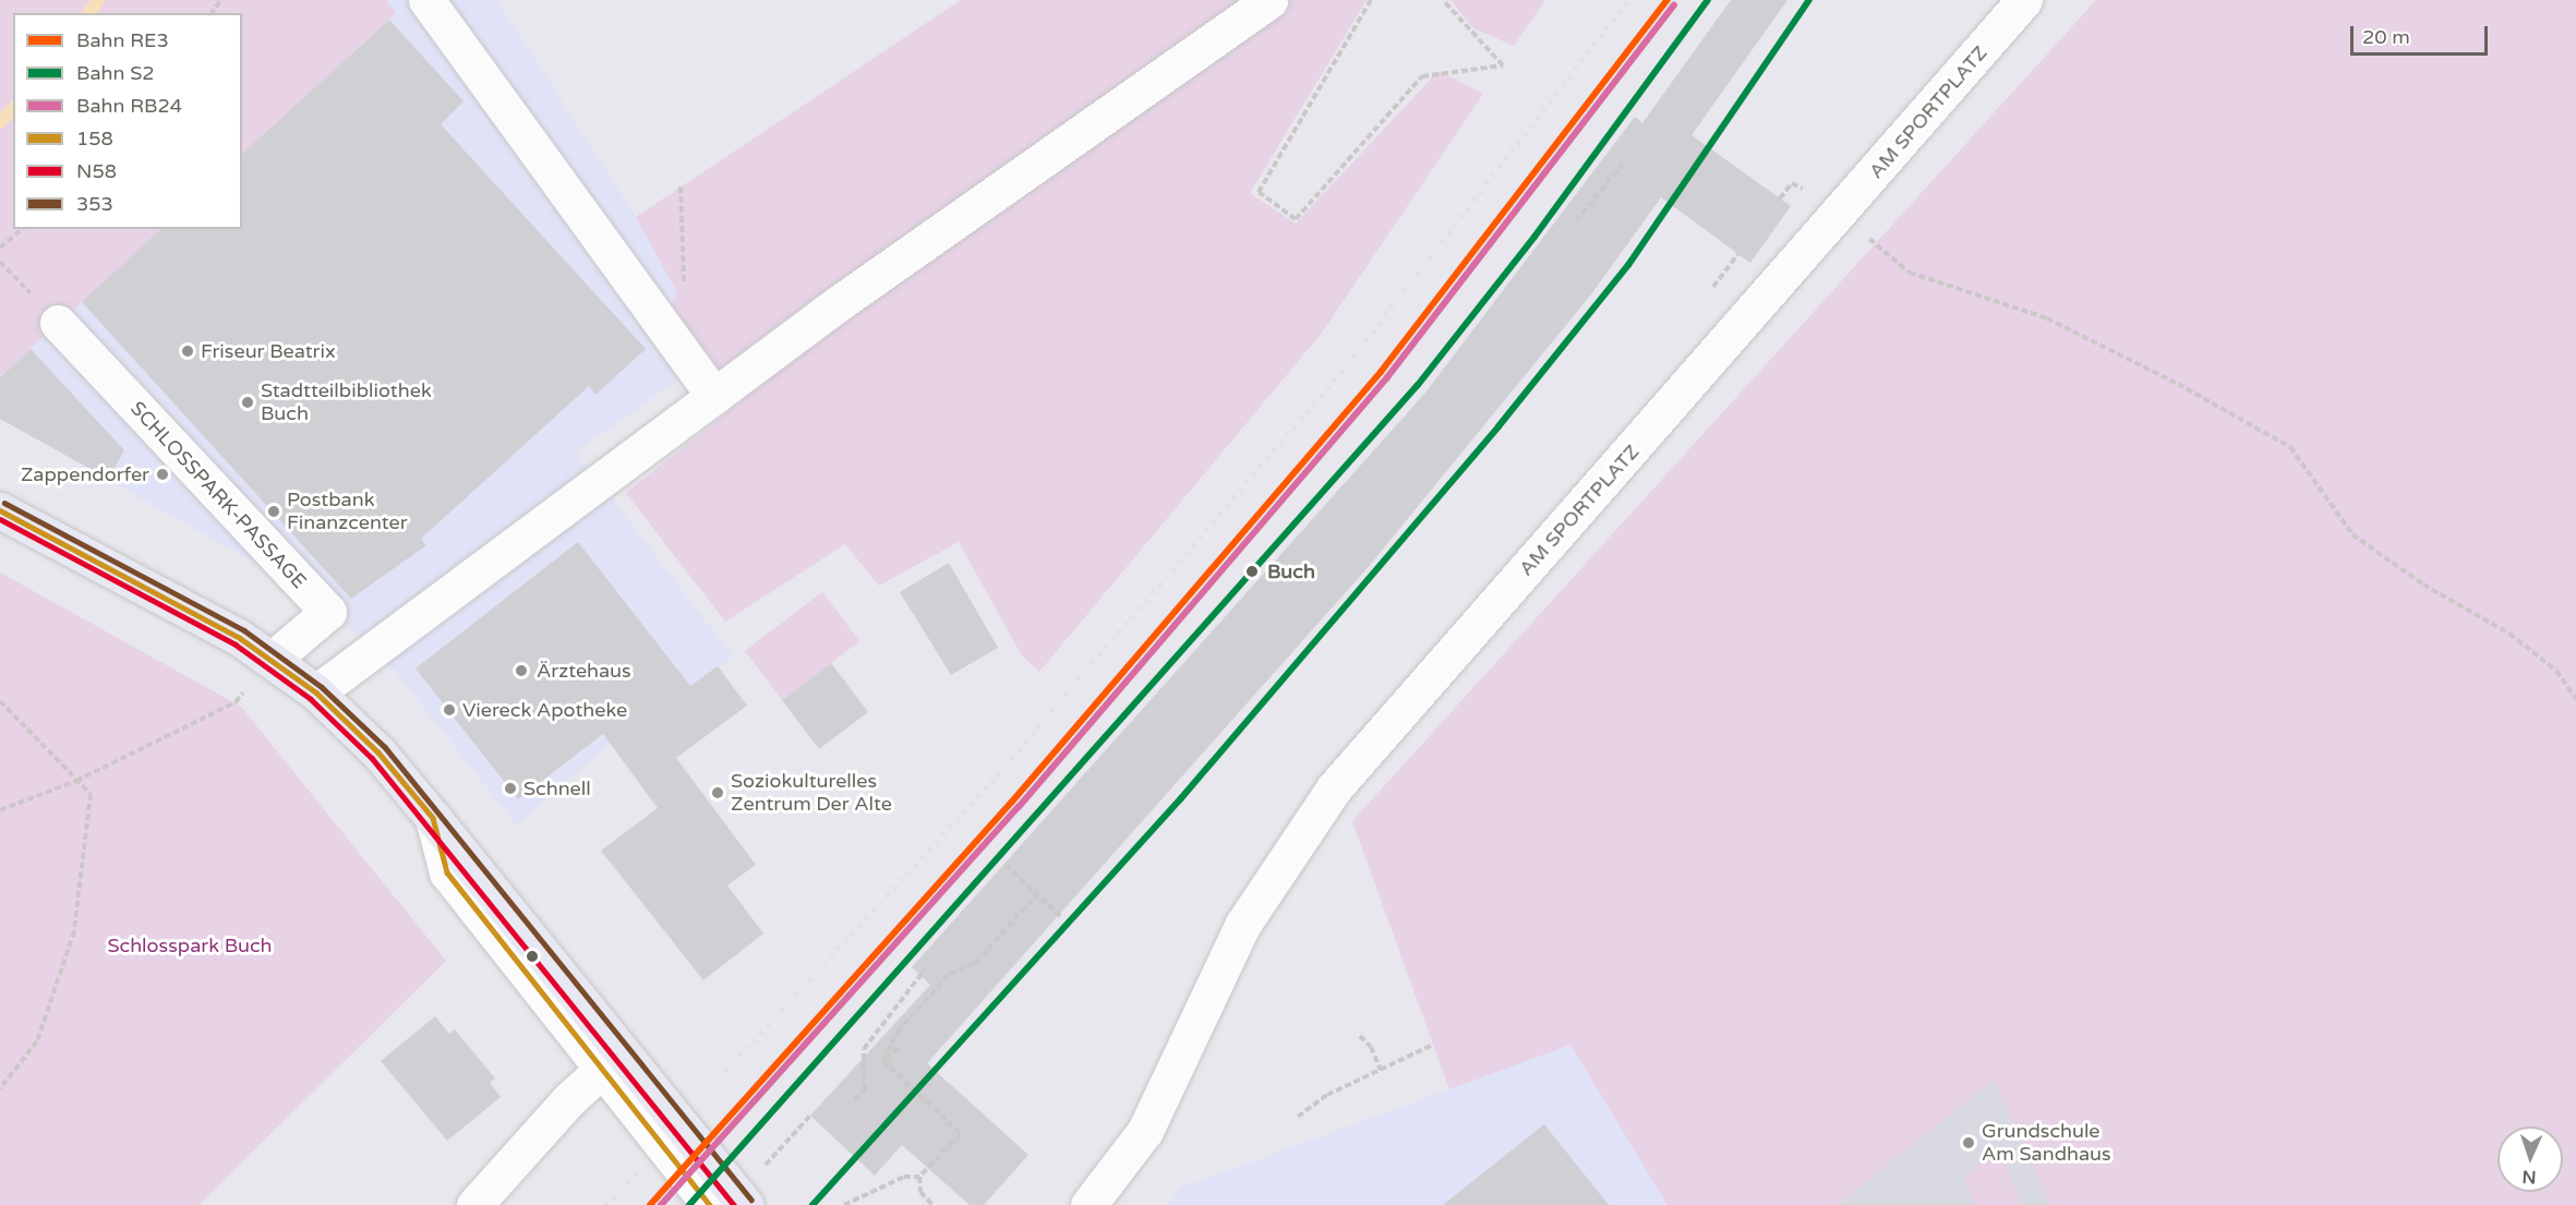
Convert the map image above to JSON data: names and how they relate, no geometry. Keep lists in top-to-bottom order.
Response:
{
  "streets": {
    "street": ["AM SPORTPLATZ", "SCHLOSSPARK-PASSAGE"]
  },
  "parks": ["Schlosspark Buch"],
  "places": [
    "Friseur Beatrix",
    "Stadtteilbibliothek Buch",
    "Zappendorfer",
    "Postbank Finanzcenter",
    "Buch",
    "Ärztehaus",
    "Viereck Apotheke",
    "Schnell",
    "Soziokulturelles Zentrum Der Alte",
    "Grundschule Am Sandhaus"
  ],
  "lines": [
    "rail line RE3",
    "rail line S2",
    "rail line RB24",
    "transit line 353",
    "transit line 158",
    "transit line N58"
  ],
  "legend": [
    "Bahn RE3",
    "Bahn S2",
    "Bahn RB24",
    "158",
    "N58",
    "353"
  ],
  "scale_bar": "20 m",
  "north": "bottom"
}
